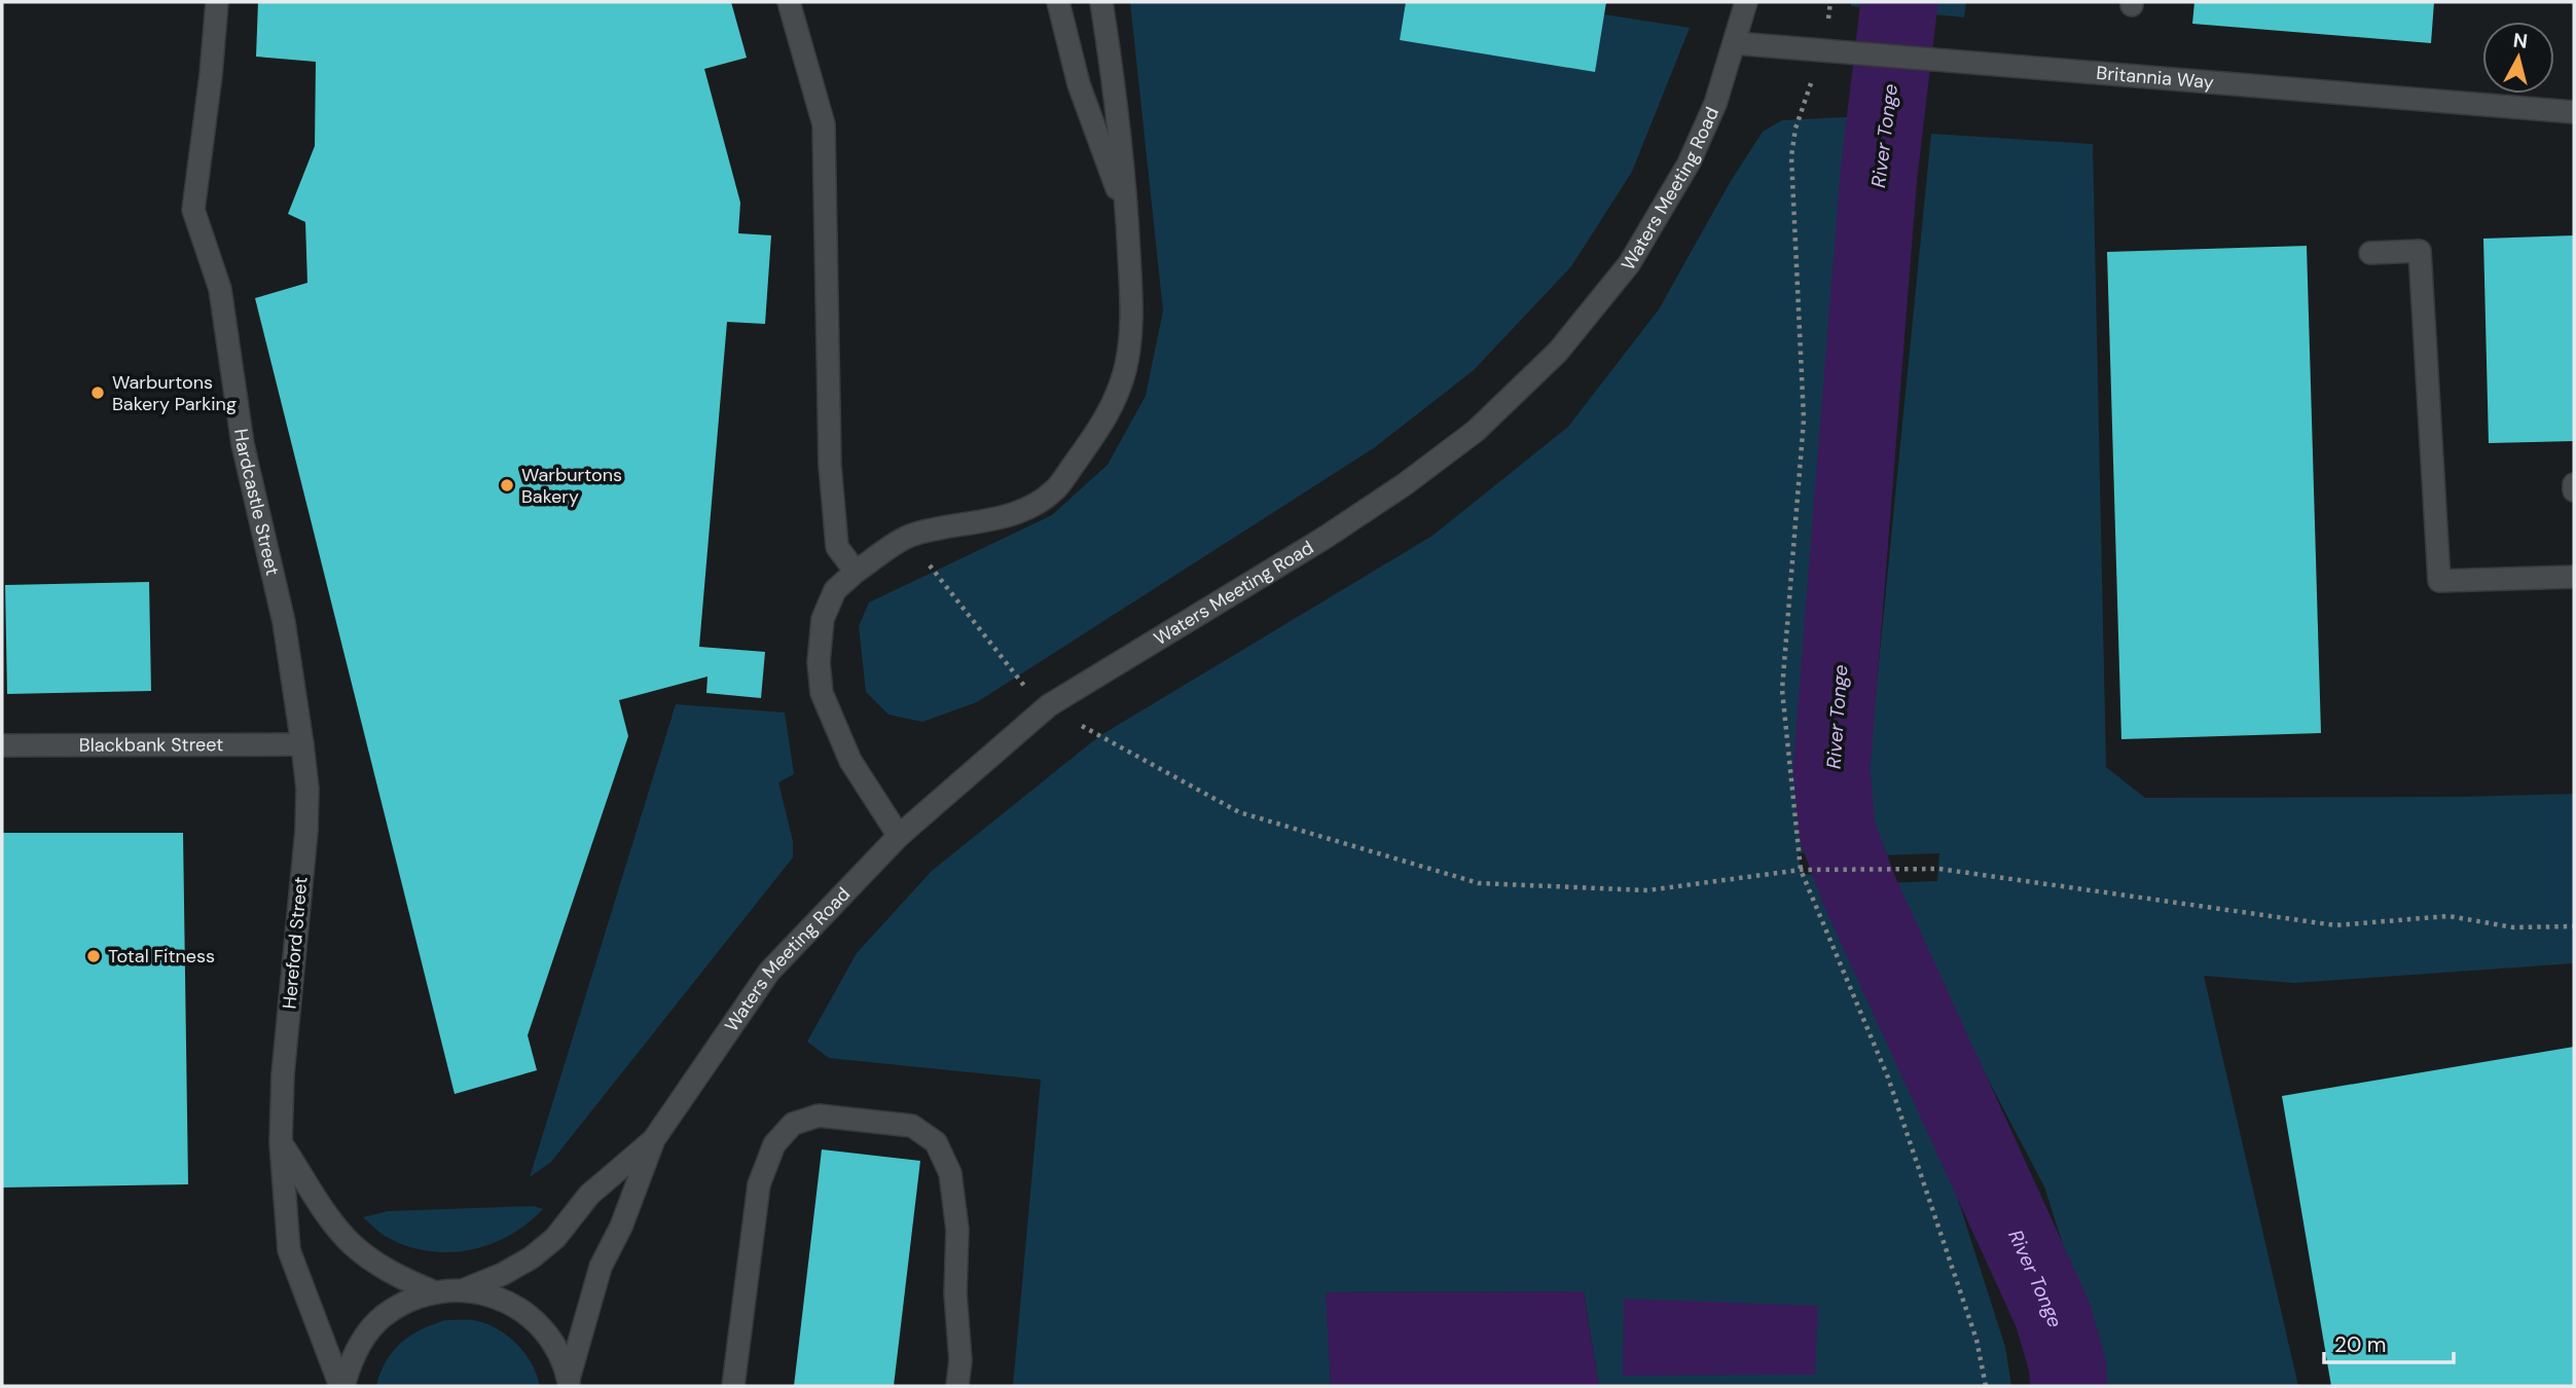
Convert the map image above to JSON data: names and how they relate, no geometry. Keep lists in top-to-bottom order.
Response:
{
  "streets": {
    "street": [
      "Britannia Way",
      "Waters Meeting Road",
      "Hardcastle Street",
      "Blackbank Street",
      "Hereford Street"
    ]
  },
  "crossings": [
    ["Britannia Way", "Waters Meeting Road"],
    ["Hardcastle Street", "Blackbank Street"],
    ["Hardcastle Street", "Hereford Street"],
    ["Blackbank Street", "Hereford Street"]
  ],
  "water": ["River Tonge"],
  "places": ["Warburtons Bakery Parking", "Warburtons Bakery", "Total Fitness"],
  "scale_bar": "20 m",
  "north": "top"
}
